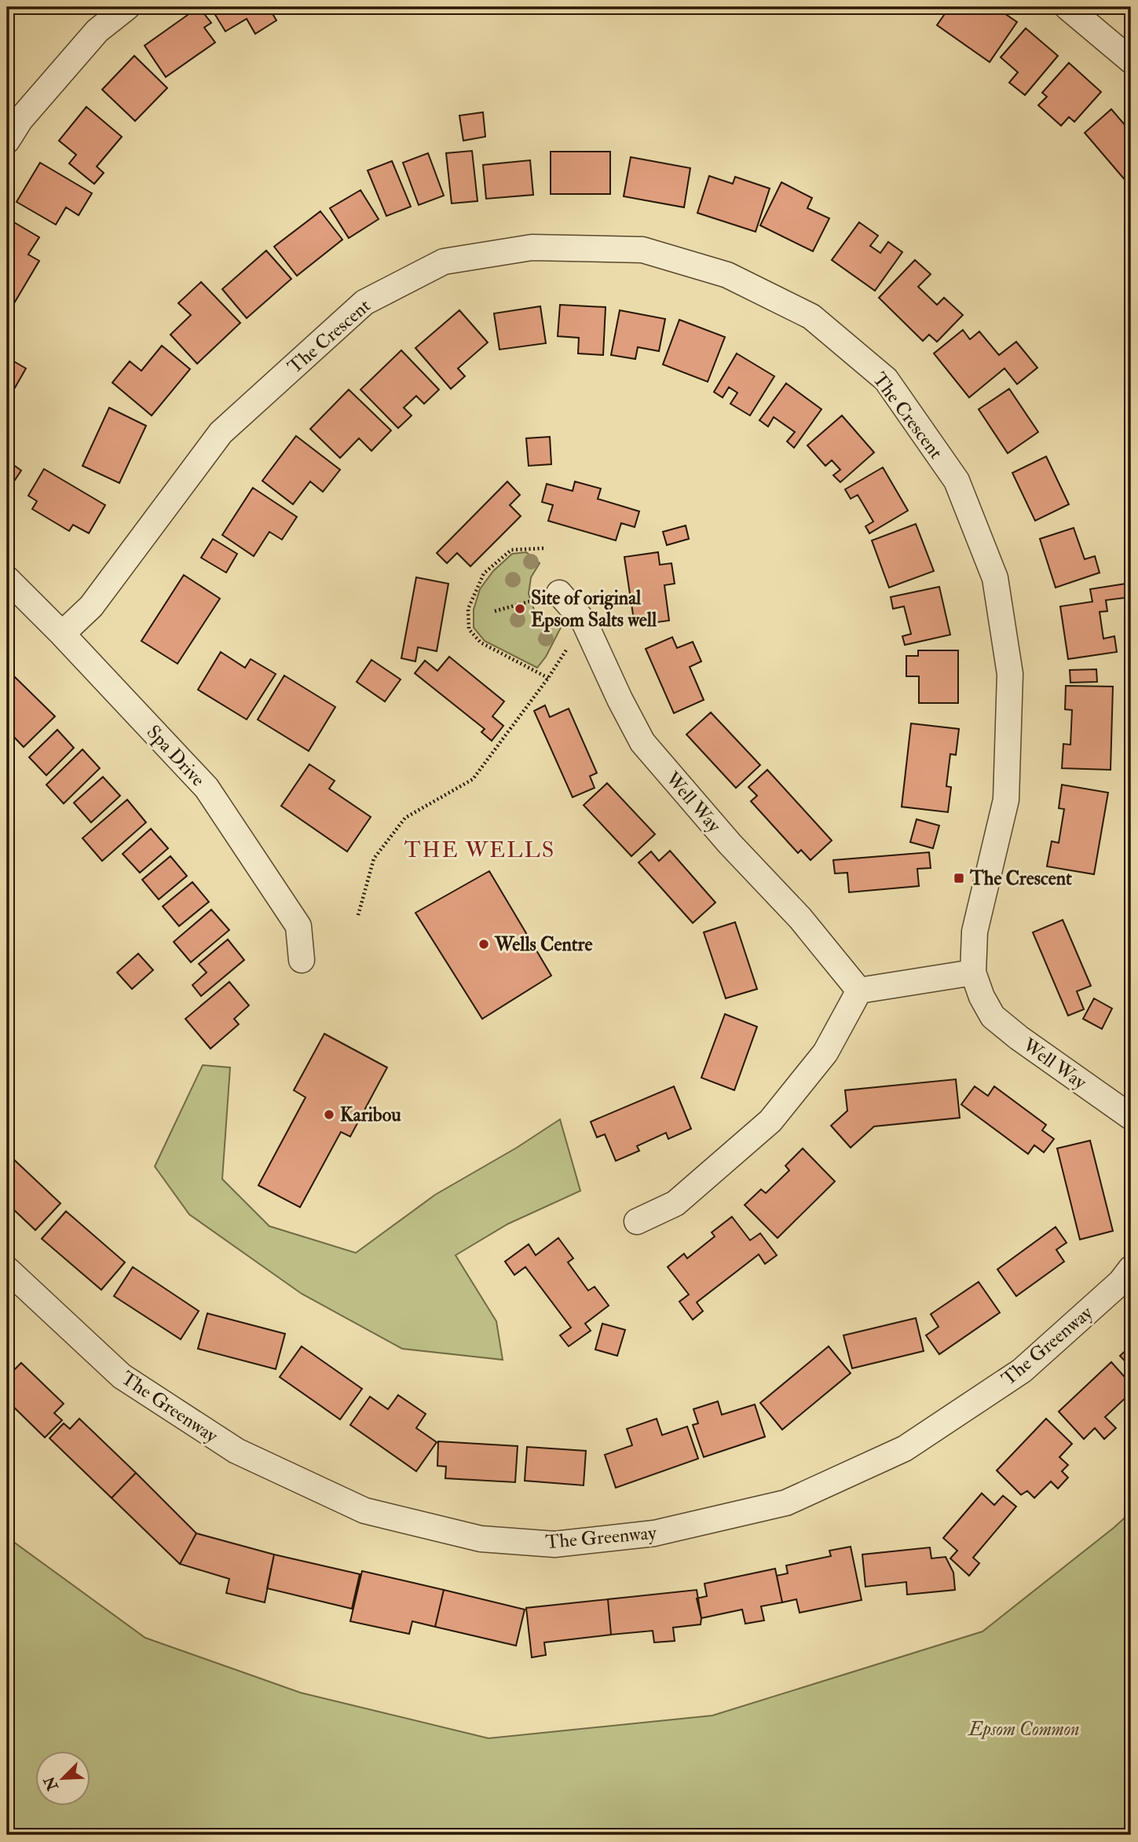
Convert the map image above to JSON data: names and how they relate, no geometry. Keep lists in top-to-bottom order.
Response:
{
  "streets": {
    "street": [
      "The Crescent",
      "Spa Drive",
      "Well Way",
      "The Greenway"
    ]
  },
  "crossings": [
    ["The Crescent", "Spa Drive"],
    ["The Crescent", "Well Way"]
  ],
  "districts": ["THE WELLS"],
  "parks": ["Epsom Common"],
  "places": {
    "other": ["Site of original Epsom Salts well", "Wells Centre", "Karibou"],
    "transit": ["The Crescent"]
  },
  "north": "bottom left"
}
